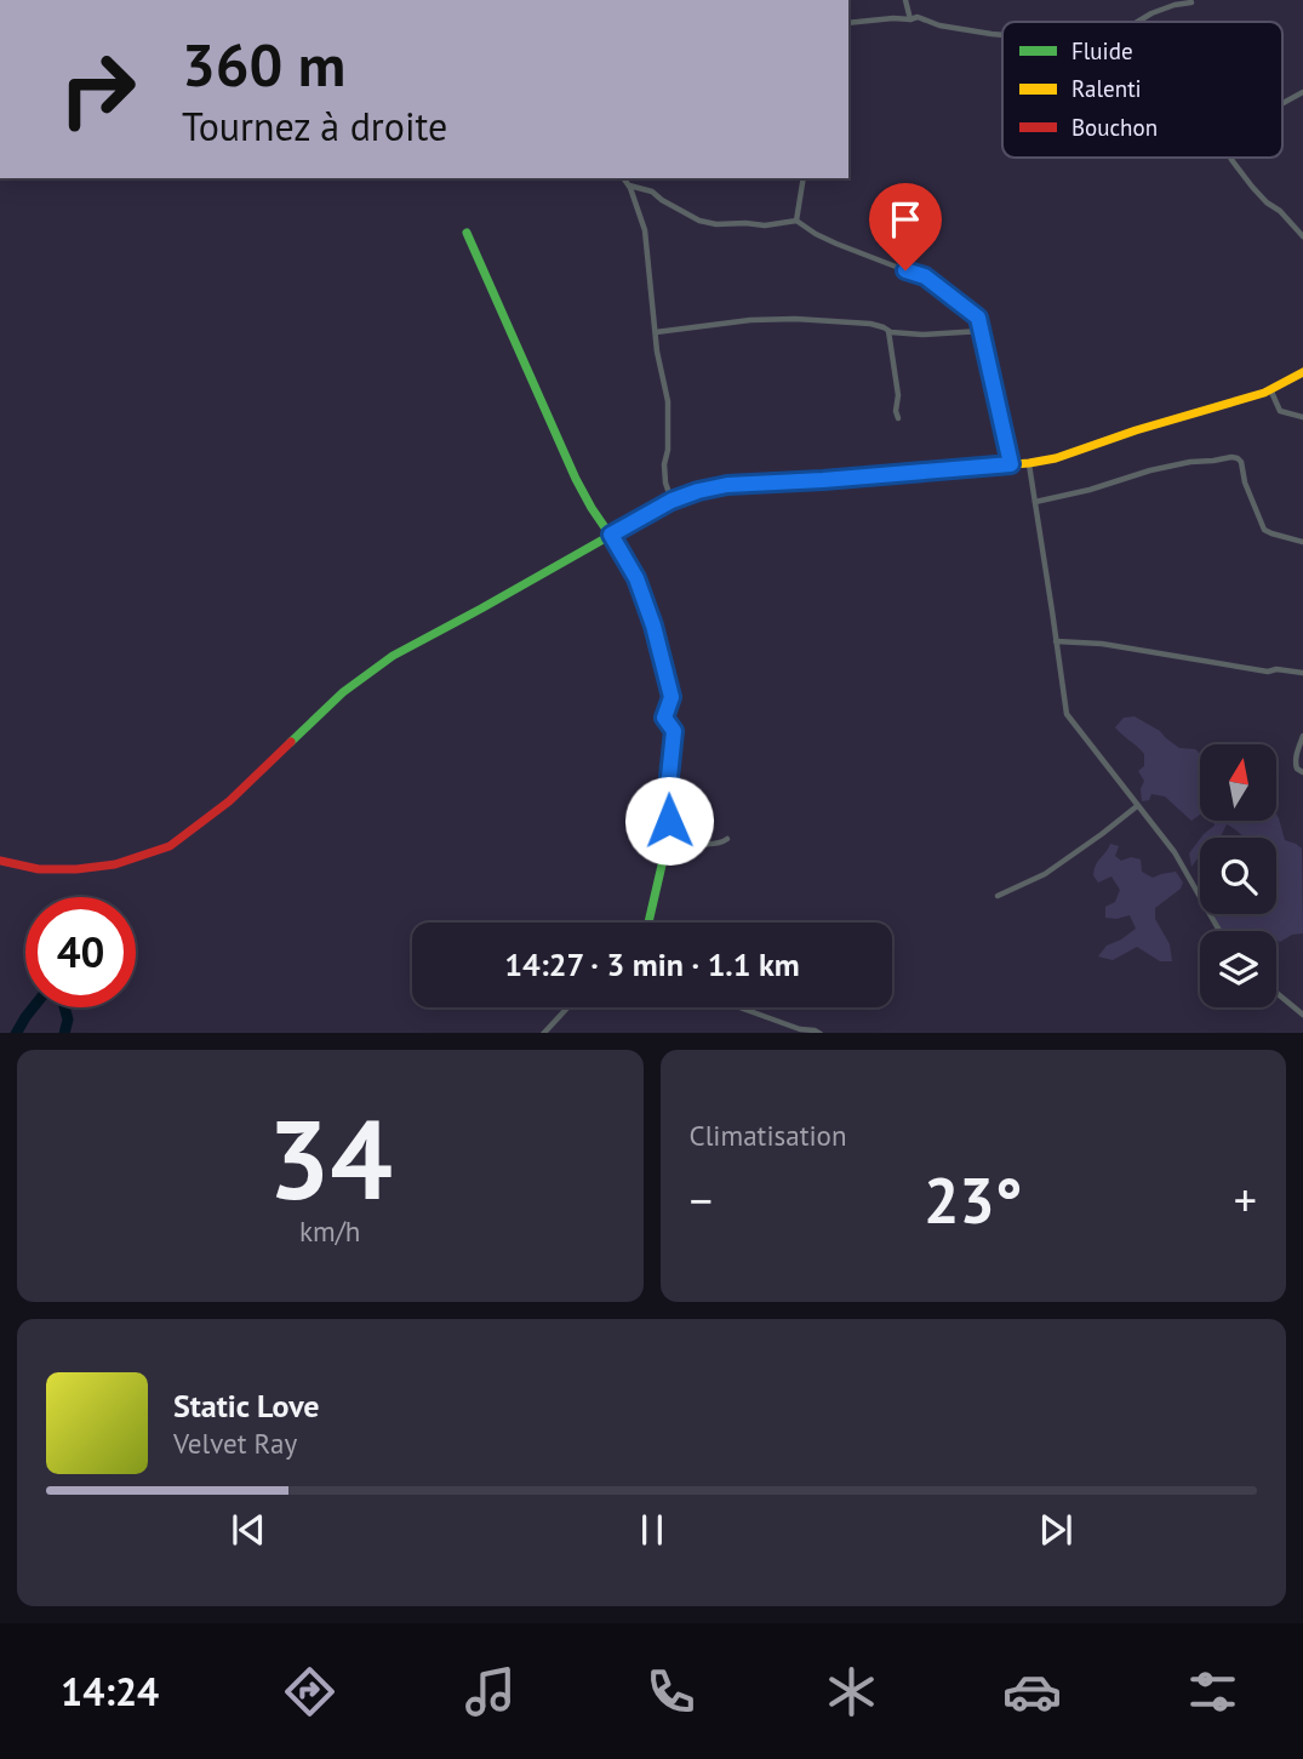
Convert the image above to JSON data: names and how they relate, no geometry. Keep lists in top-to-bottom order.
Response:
{
  "legend": ["Fluide", "Ralenti", "Bouchon"],
  "north": "top",
  "page": {
    "turn": ["360 m", "Tournez à droite"],
    "limit": "40",
    "trip": "14:27 · 3 min · 1.1 km",
    "tile": [
      ["34", "km/h"],
      "Climatisation"
    ],
    "heat": ["−", "23°", "+"],
    "song": ["Static Love", "Velvet Ray"],
    "tabs": "14:24"
  }
}
